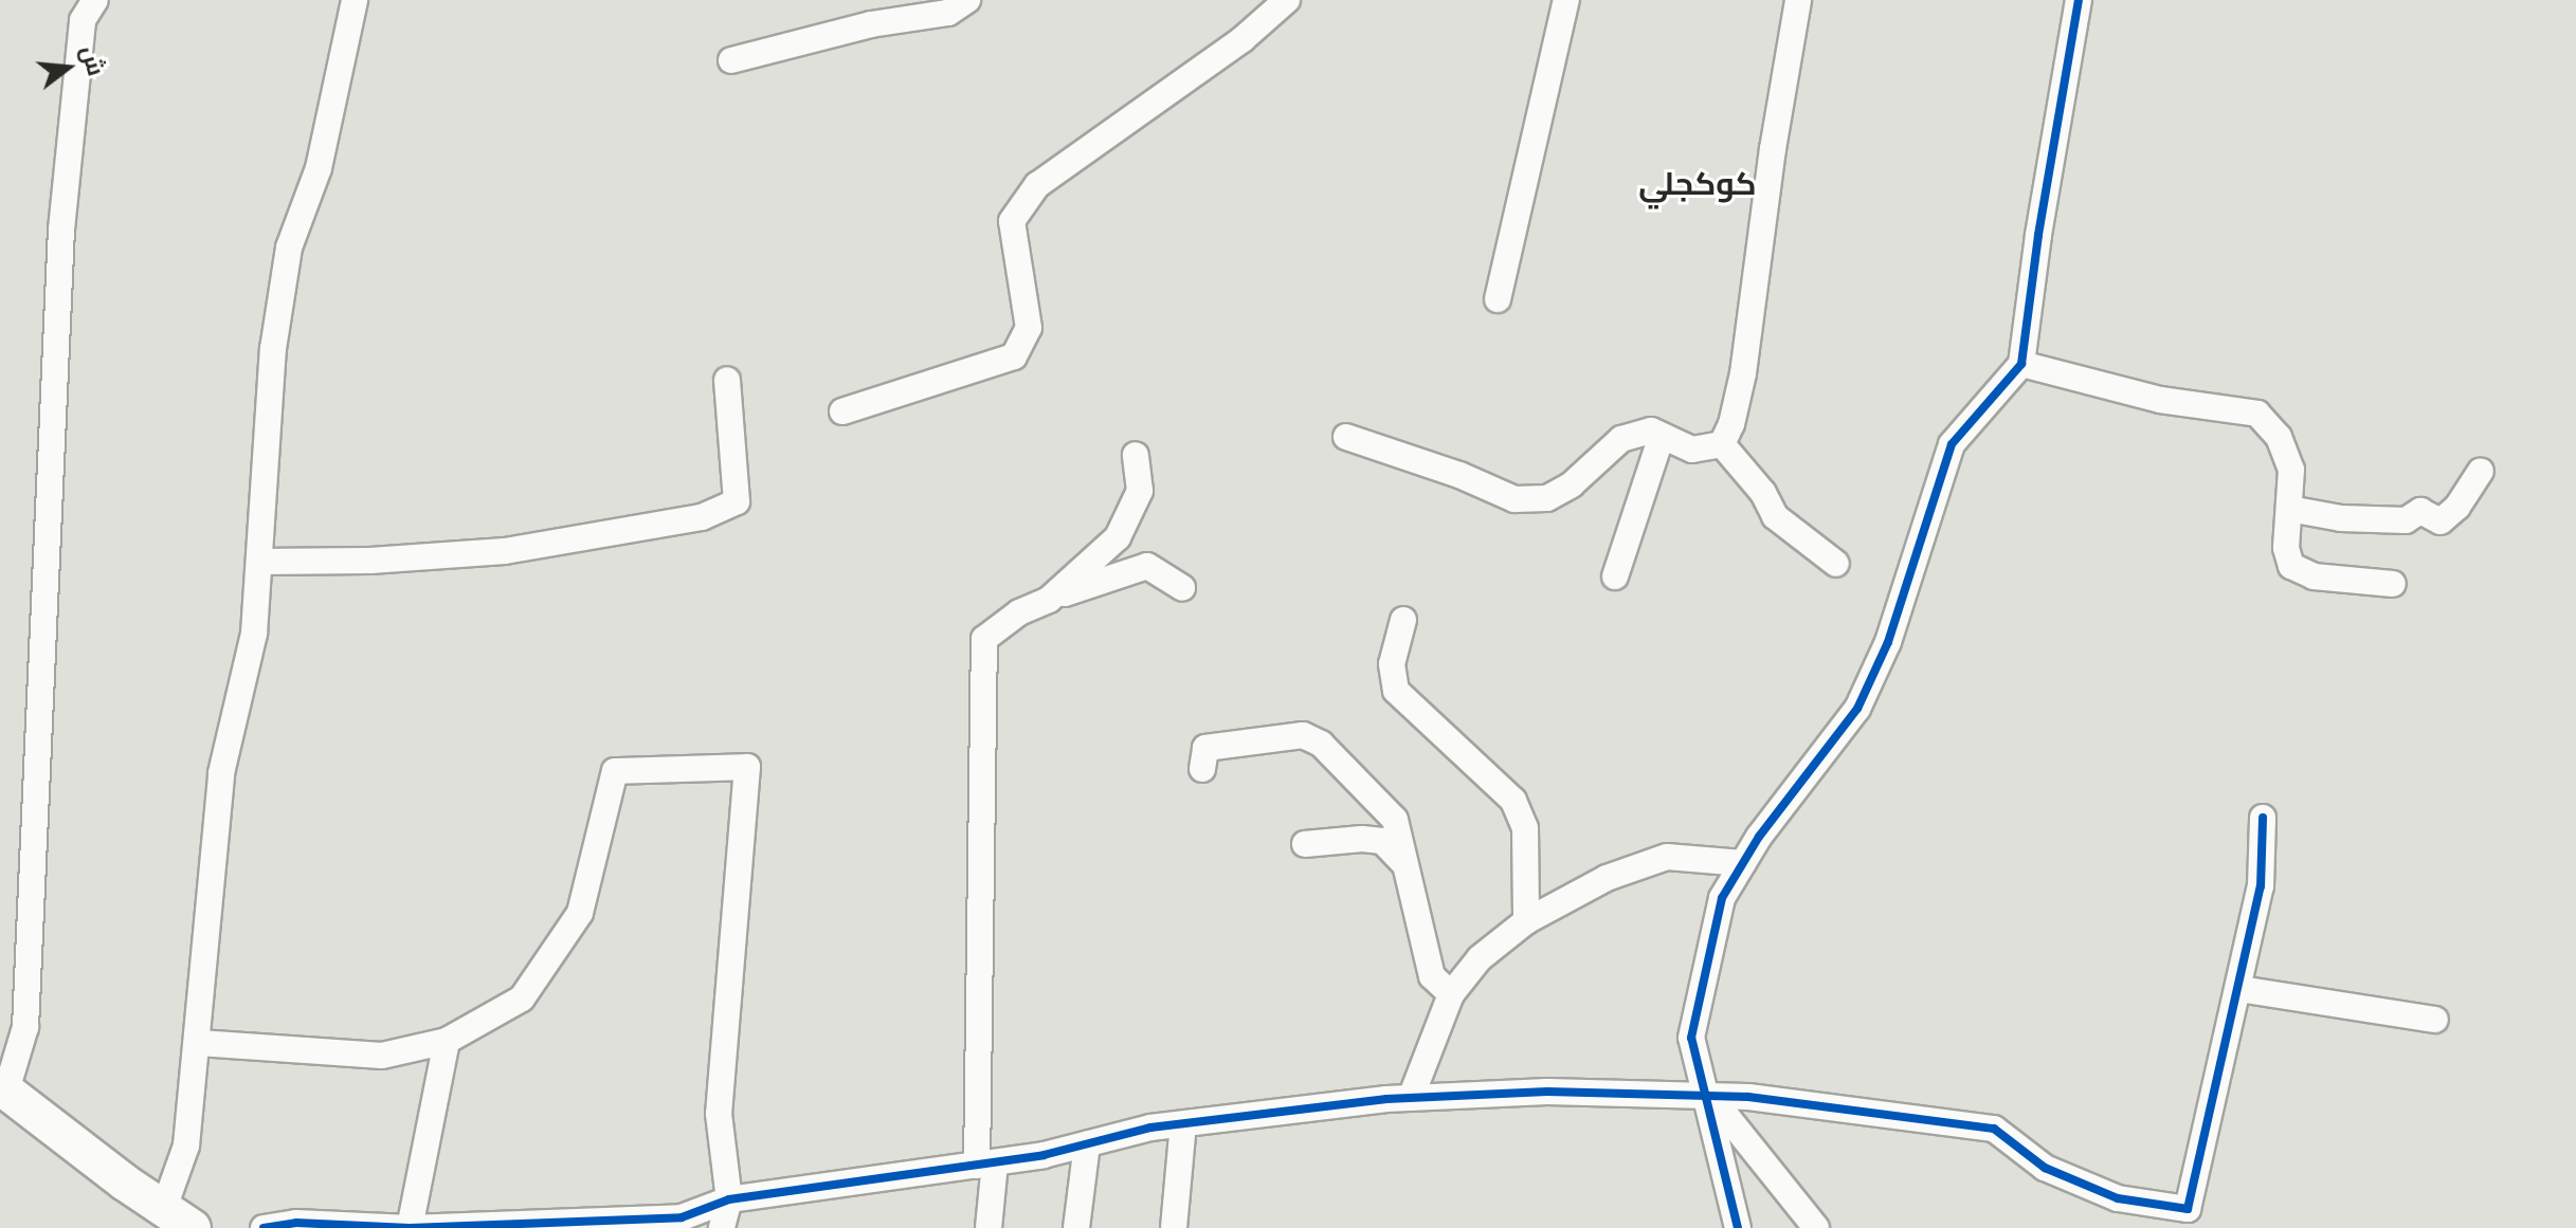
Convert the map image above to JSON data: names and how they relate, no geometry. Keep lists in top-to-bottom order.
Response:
{
  "districts": ["كوكجلي"],
  "north": "right"
}
